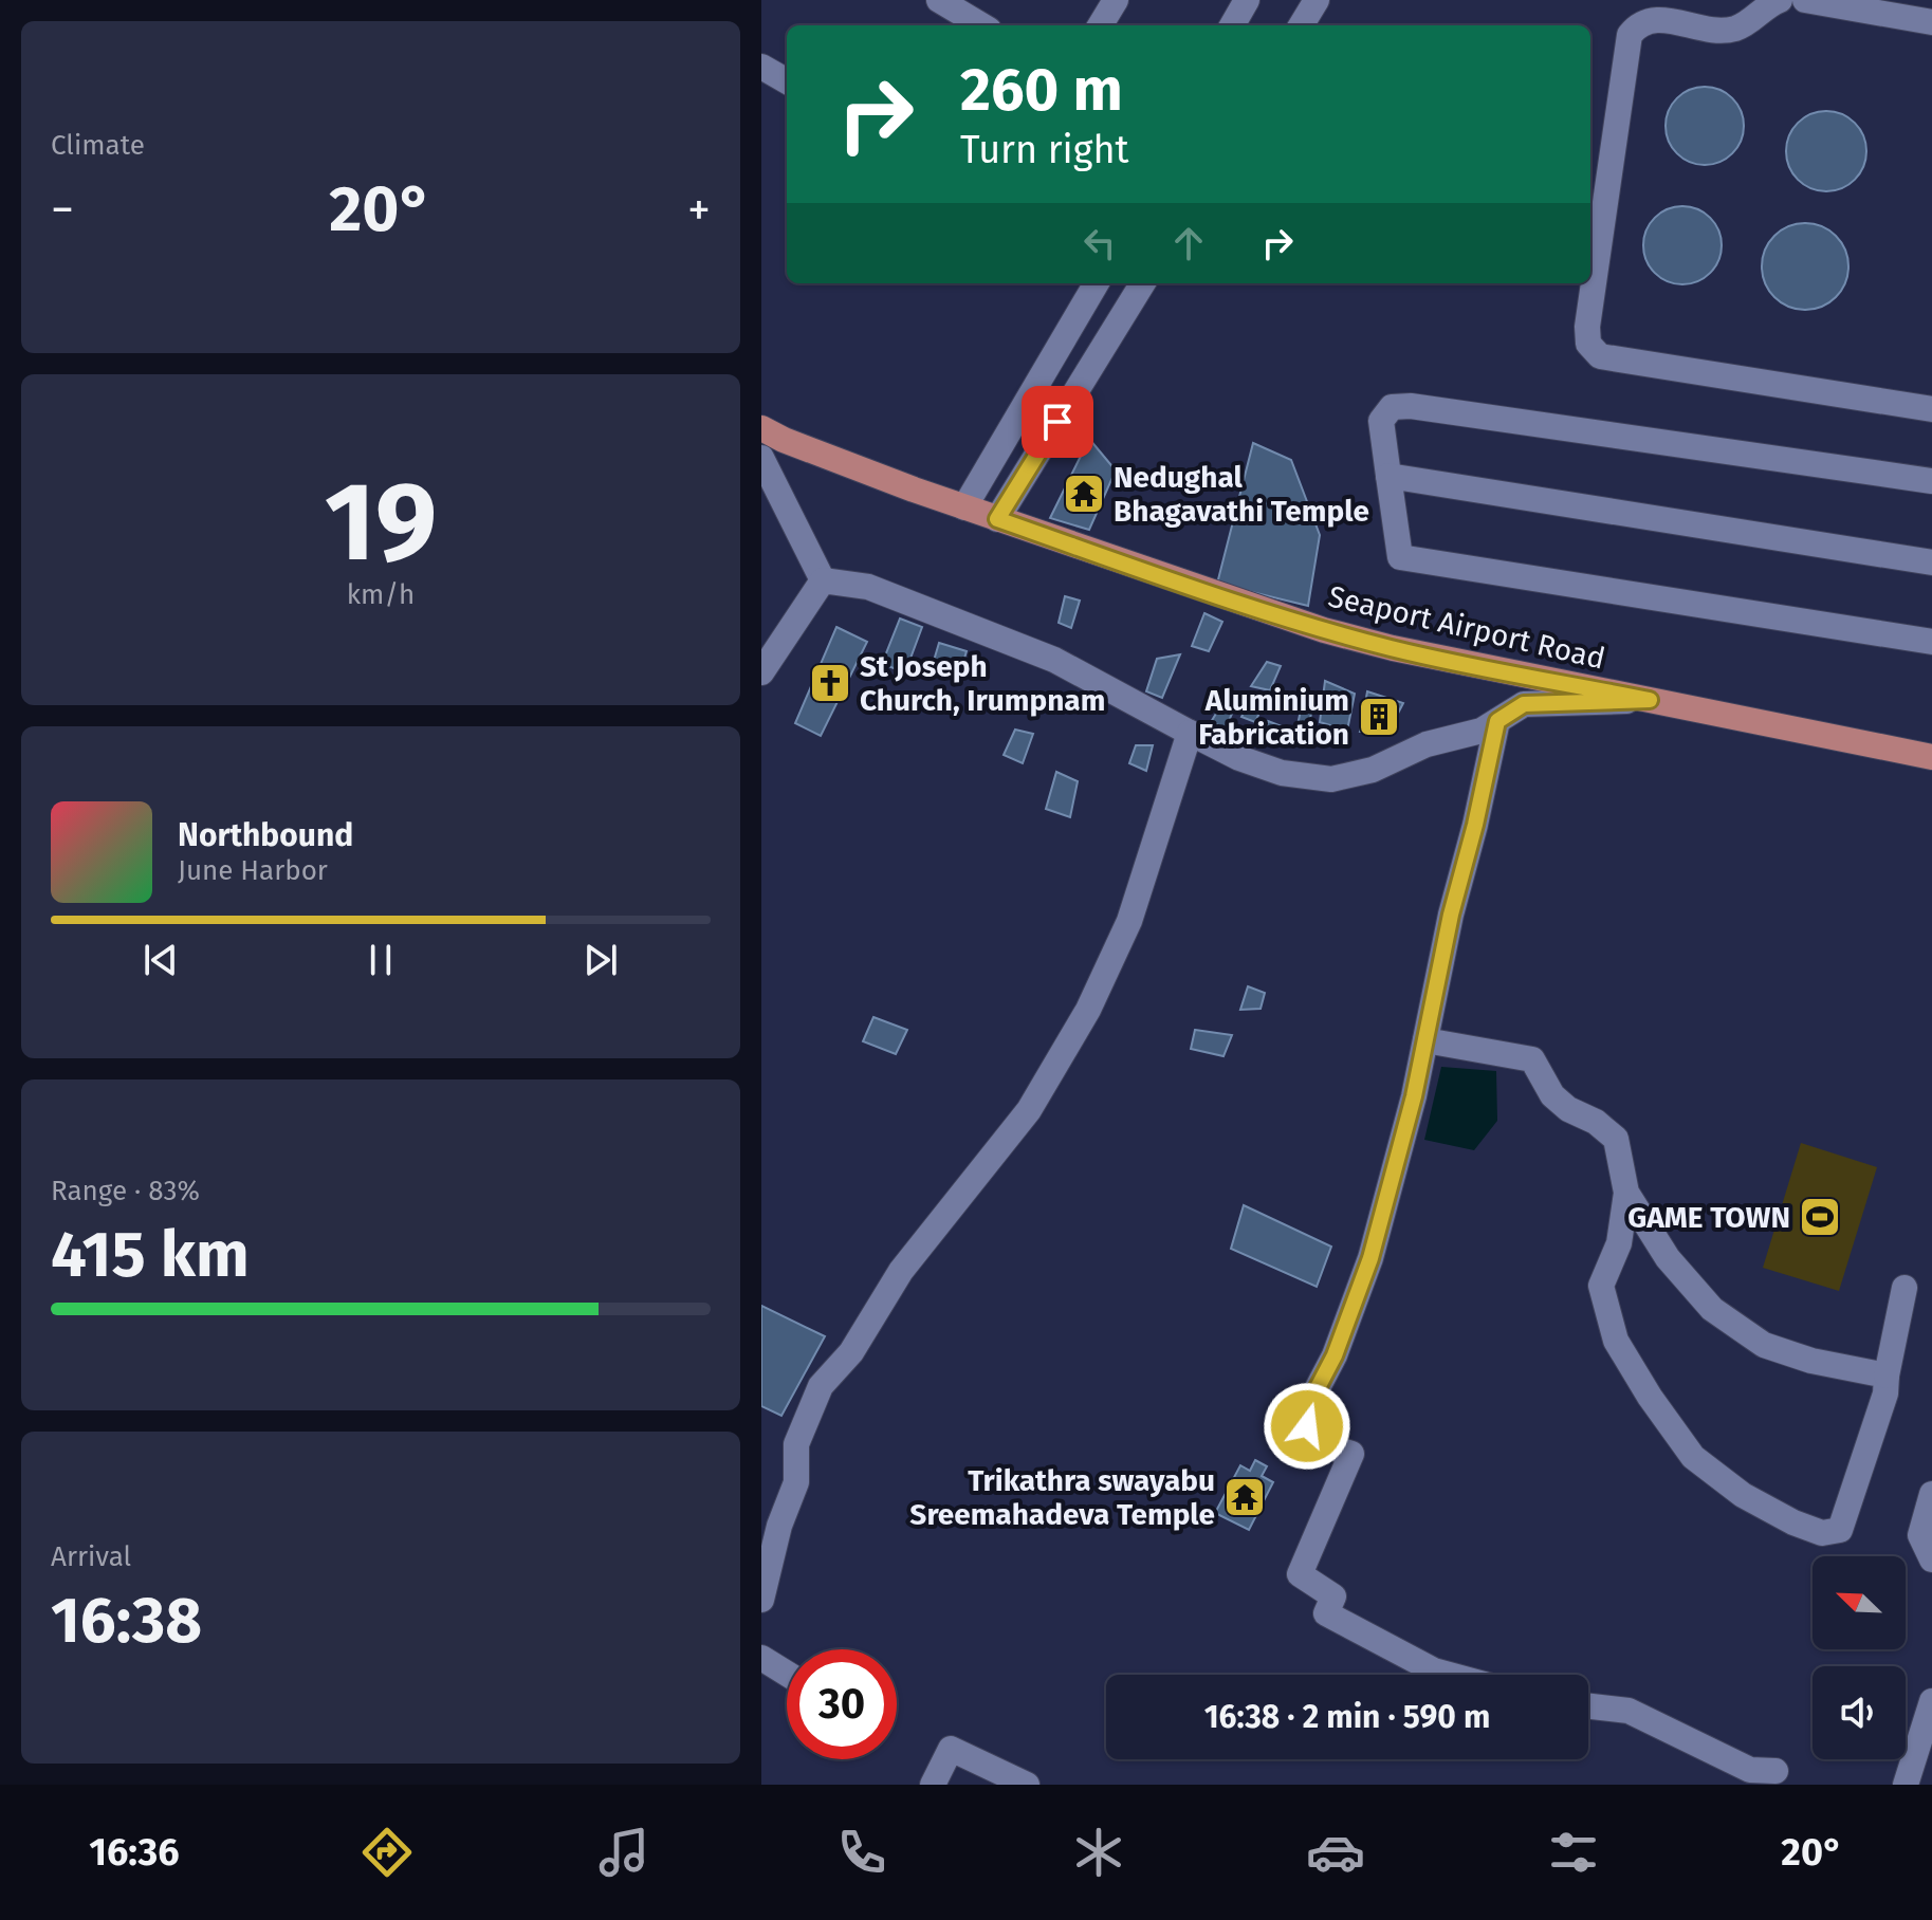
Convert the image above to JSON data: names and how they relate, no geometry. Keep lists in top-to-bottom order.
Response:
{
  "streets": {
    "main road": ["Seaport Airport Road"]
  },
  "places": {
    "temple": ["Nedughal Bhagavathi Temple", "Trikathra swayabu Sreemahadeva Temple"],
    "church": ["St Joseph Church, Irumpnam"],
    "building": ["Aluminium Fabrication"],
    "sports": ["GAME TOWN"]
  },
  "north": "top left",
  "page": {
    "tile": [
      "Climate",
      ["19", "km/h"],
      ["Range · 83%", "415 km"],
      ["Arrival", "16:38"]
    ],
    "turn": ["260 m", "Turn right"],
    "heat": ["−", "20°", "+"],
    "song": ["Northbound", "June Harbor"],
    "limit": "30",
    "trip": "16:38 · 2 min · 590 m",
    "tabs": ["16:36", "20°"]
  }
}
